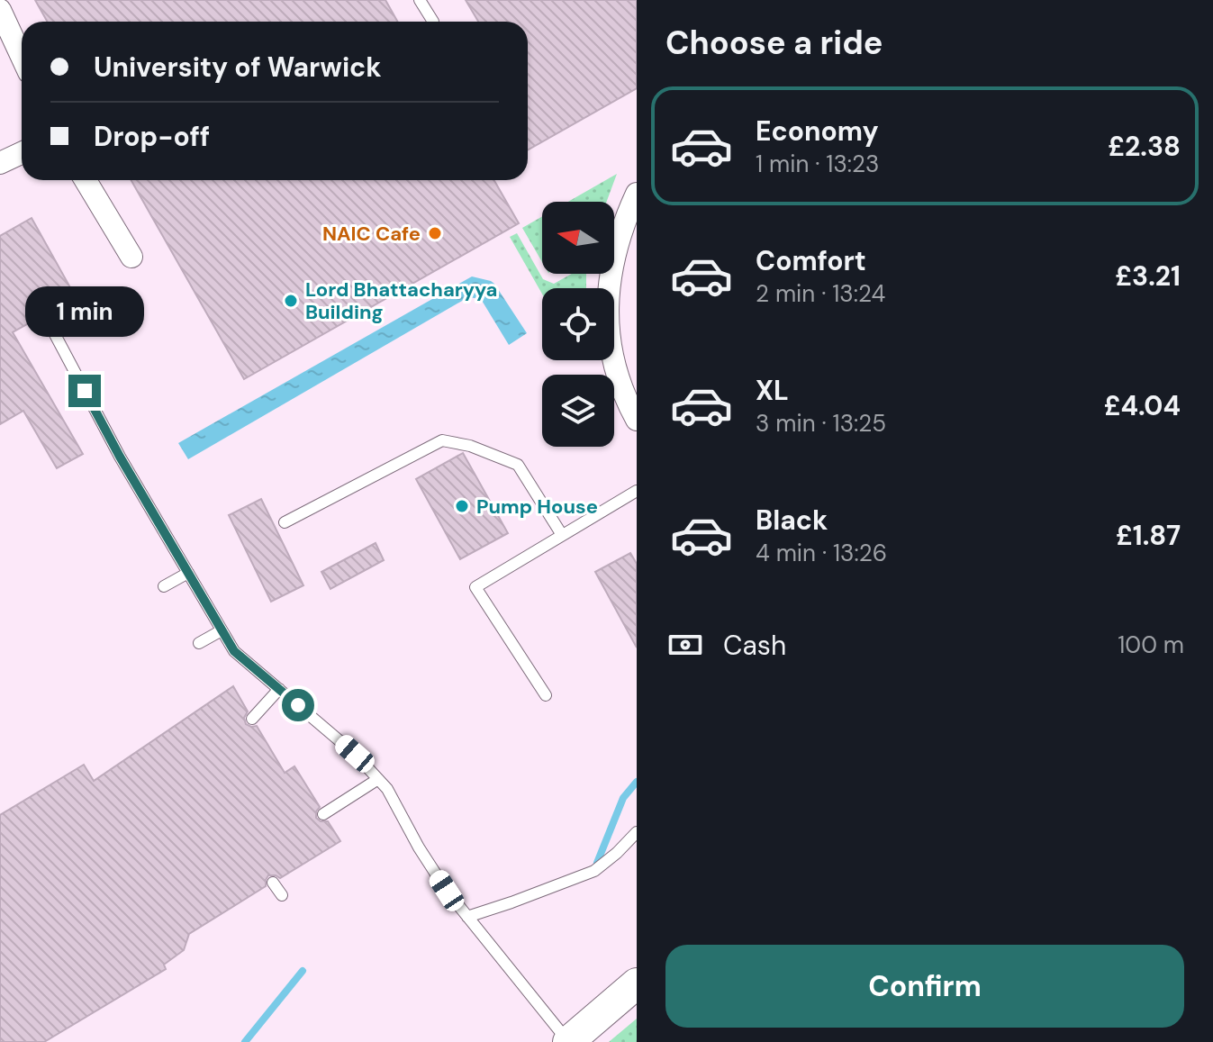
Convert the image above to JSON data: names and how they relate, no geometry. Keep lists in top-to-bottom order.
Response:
{
  "places": ["NAIC Cafe", "Lord Bhattacharyya Building", "Pump House"],
  "north": "left",
  "page": {
    "heading": "Choose a ride",
    "banner": ["University of Warwick", "Drop-off"],
    "list": [
      {
        "name": "Economy",
        "note": "1 min · 13:23",
        "value": "£2.38"
      },
      {
        "name": "Comfort",
        "note": "2 min · 13:24",
        "value": "£3.21"
      },
      {
        "name": "XL",
        "note": "3 min · 13:25",
        "value": "£4.04"
      },
      {
        "name": "Black",
        "note": "4 min · 13:26",
        "value": "£1.87"
      }
    ],
    "bubble": "1 min",
    "pay": ["Cash", "100 m"],
    "buttons": "Confirm"
  }
}
